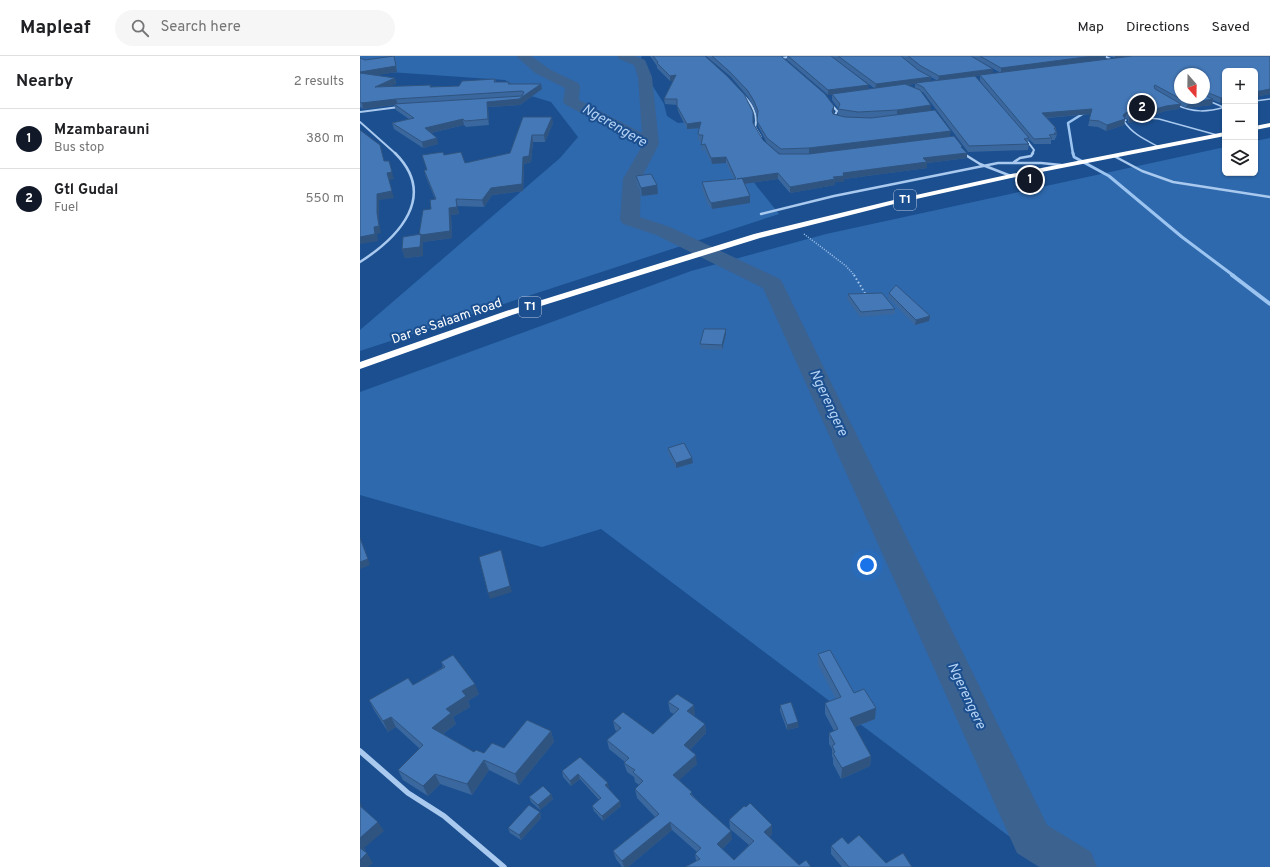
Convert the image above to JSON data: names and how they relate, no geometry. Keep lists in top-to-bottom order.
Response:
{
  "streets": {
    "highway": ["T1", "Dar es Salaam Road"]
  },
  "crossings": [
    ["T1", "Dar es Salaam Road"]
  ],
  "water": ["Ngerengere"],
  "north": "bottom",
  "page": {
    "header": "Mapleaf",
    "search": "Search here",
    "nav": ["Map", "Directions", "Saved"],
    "heading": ["Nearby", "2 results"],
    "map_buttons": ["+", "−"],
    "pins": ["2", "1"],
    "list": [
      {
        "mark": "1",
        "name": "Mzambarauni",
        "note": "Bus stop",
        "value": "380 m"
      },
      {
        "mark": "2",
        "name": "Gtl Gudal",
        "note": "Fuel",
        "value": "550 m"
      }
    ]
  }
}
